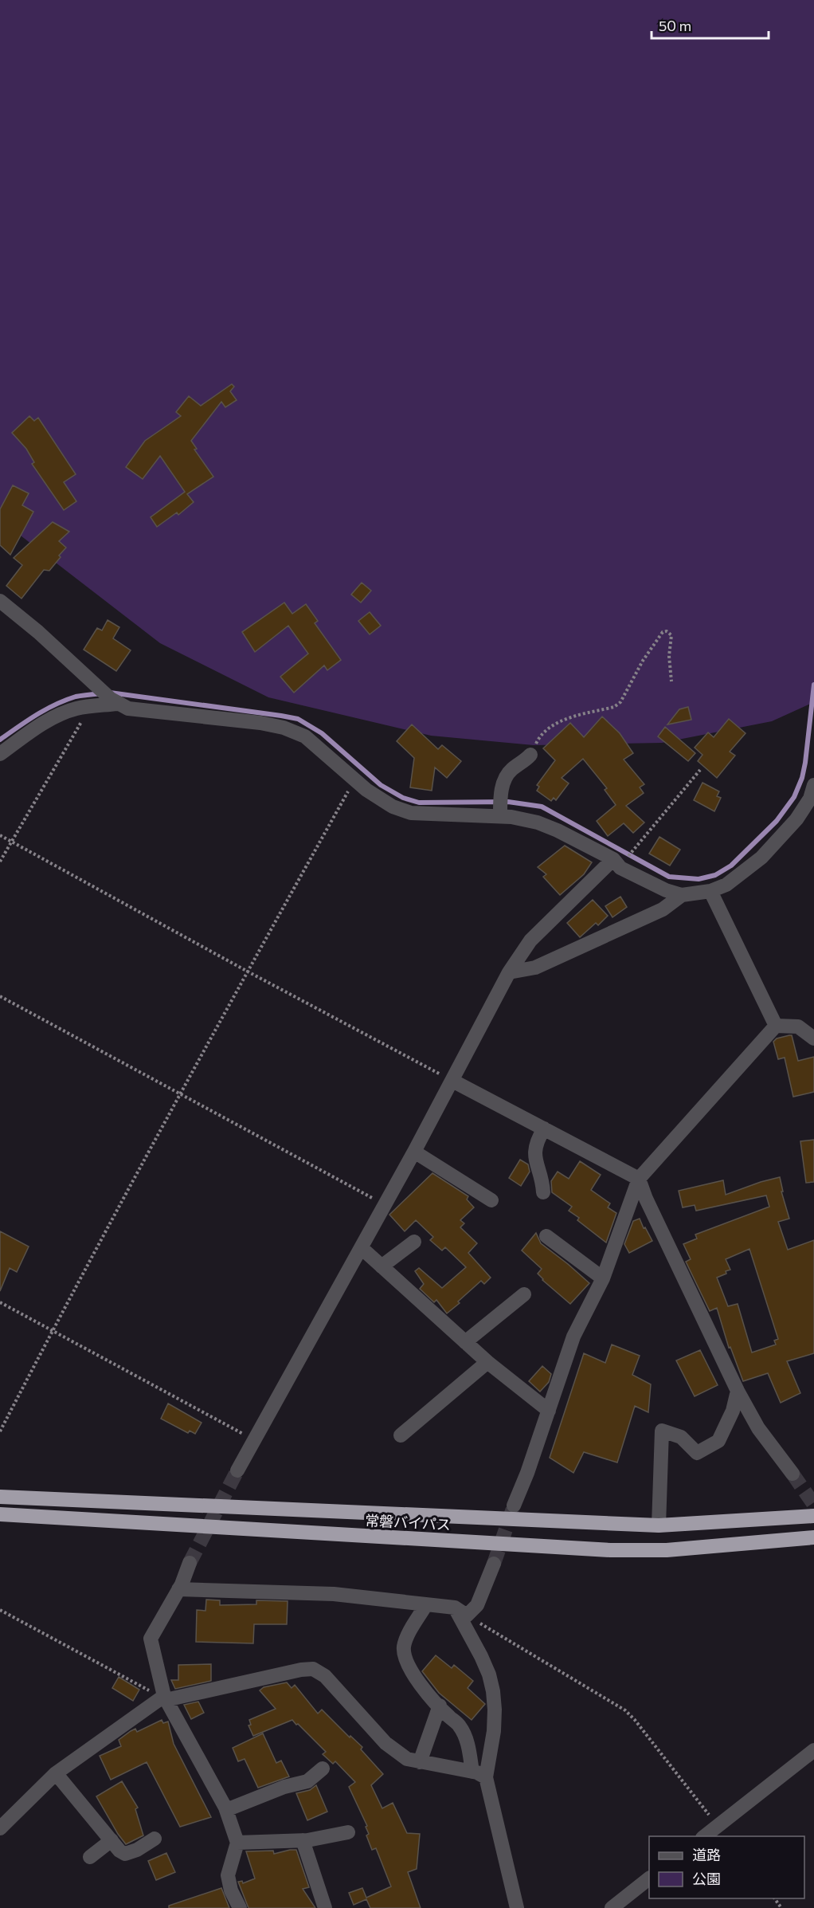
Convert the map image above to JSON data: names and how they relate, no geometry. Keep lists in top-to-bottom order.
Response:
{
  "streets": {
    "highway": ["常磐バイパス"]
  },
  "legend": ["道路", "公園"],
  "scale_bar": "50 m"
}
